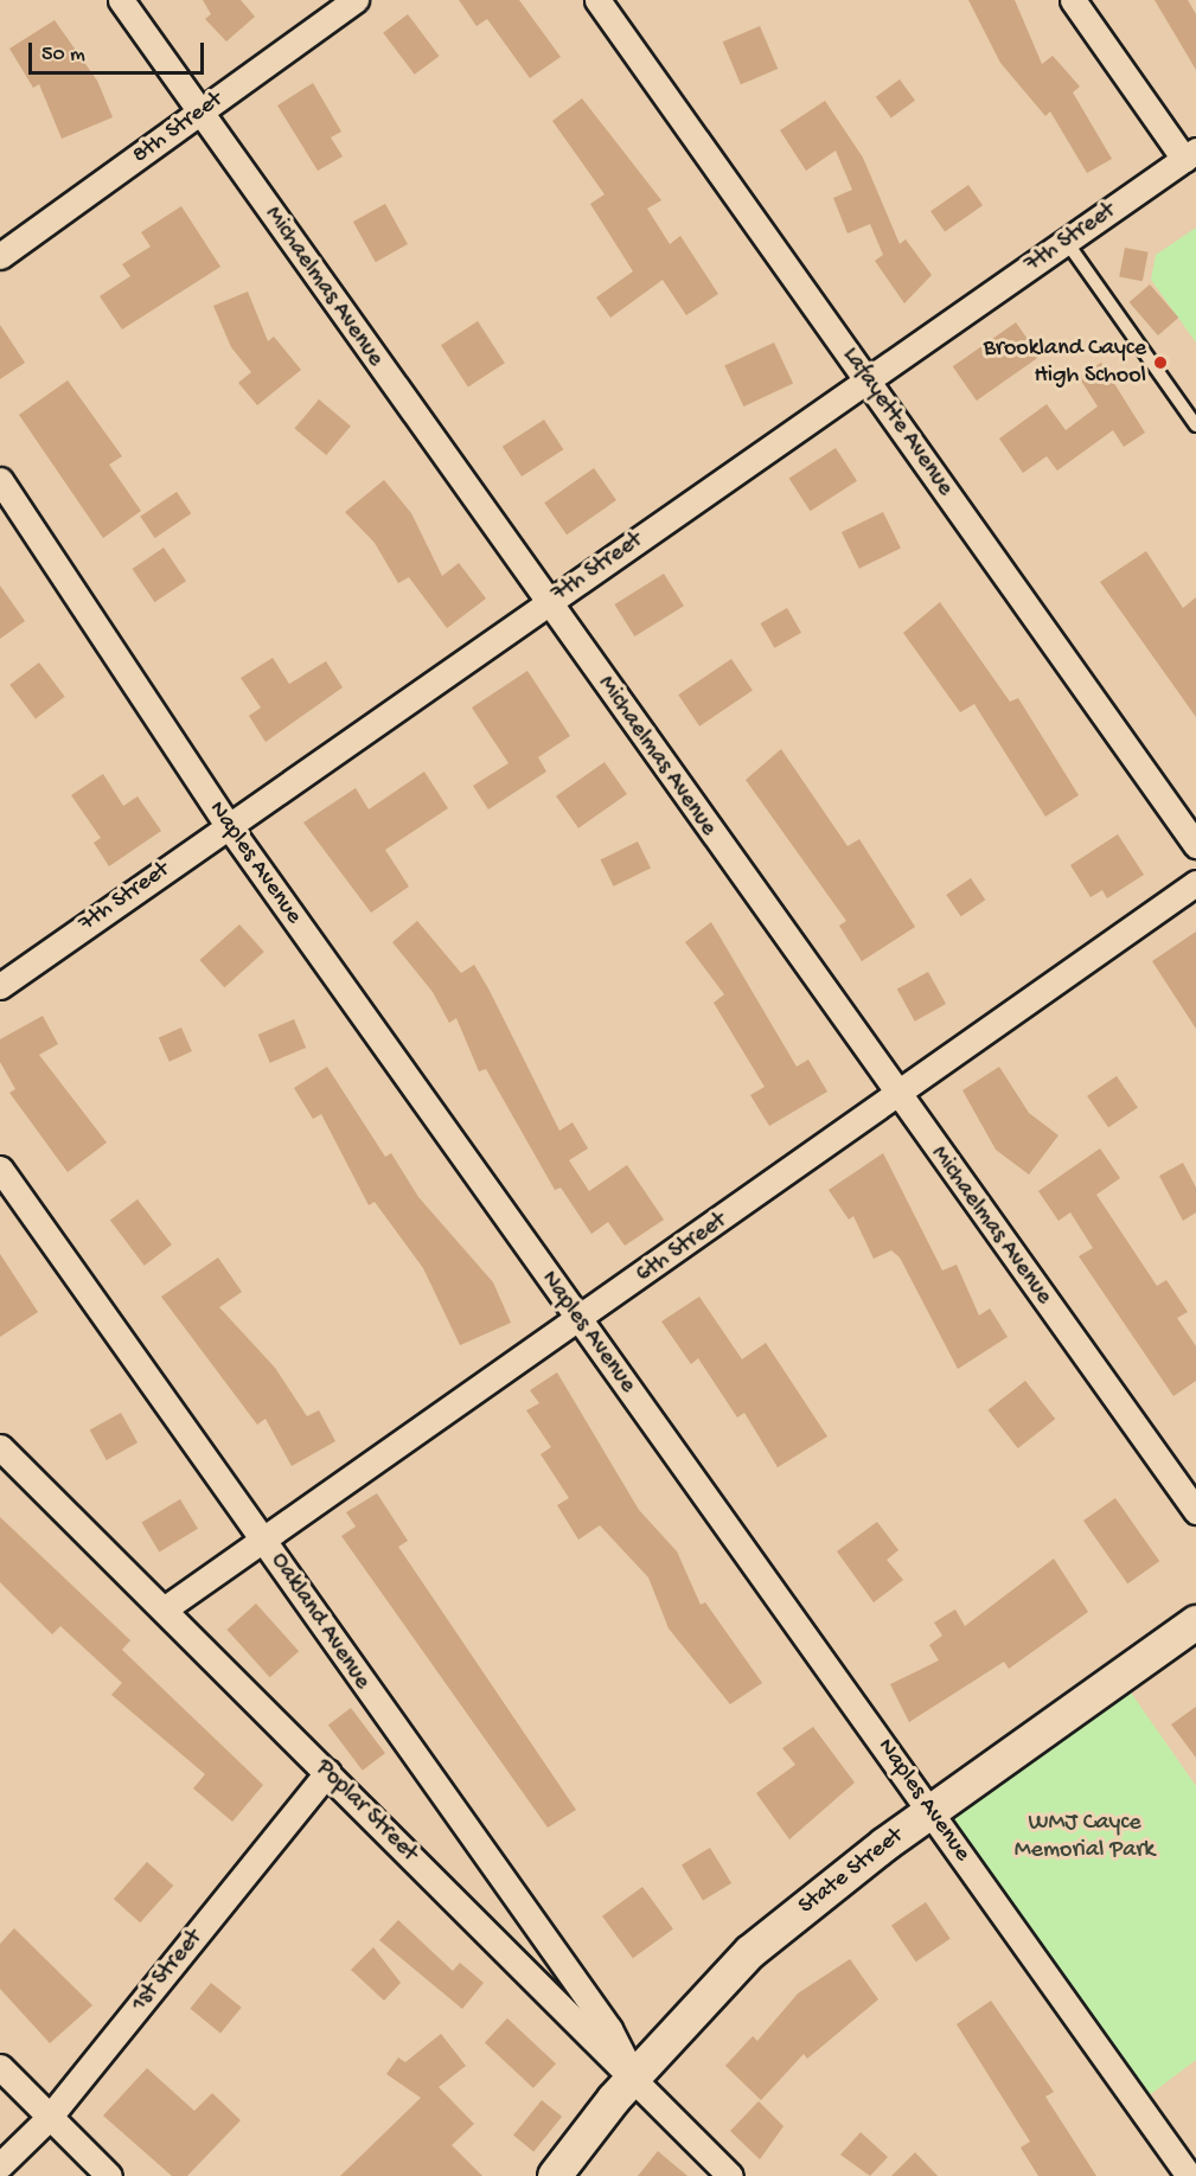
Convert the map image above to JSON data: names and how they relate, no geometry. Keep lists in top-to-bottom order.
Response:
{
  "streets": {
    "main road": ["State Street"],
    "street": [
      "8th Street",
      "7th Street",
      "Michaelmas Avenue",
      "Lafayette Avenue",
      "Naples Avenue",
      "6th Street",
      "Oakland Avenue",
      "Poplar Street",
      "1st Street"
    ]
  },
  "crossings": [
    ["8th Street", "Michaelmas Avenue"],
    ["7th Street", "Michaelmas Avenue"],
    ["7th Street", "Lafayette Avenue"],
    ["7th Street", "Naples Avenue"],
    ["Michaelmas Avenue", "6th Street"],
    ["Naples Avenue", "6th Street"],
    ["Naples Avenue", "State Street"],
    ["6th Street", "Oakland Avenue"],
    ["6th Street", "Poplar Street"],
    ["Oakland Avenue", "Poplar Street"],
    ["Oakland Avenue", "State Street"],
    ["Poplar Street", "State Street"],
    ["Poplar Street", "1st Street"]
  ],
  "parks": ["WMJ Cayce Memorial Park"],
  "places": ["Brookland Cayce High School"],
  "scale_bar": "50 m"
}
